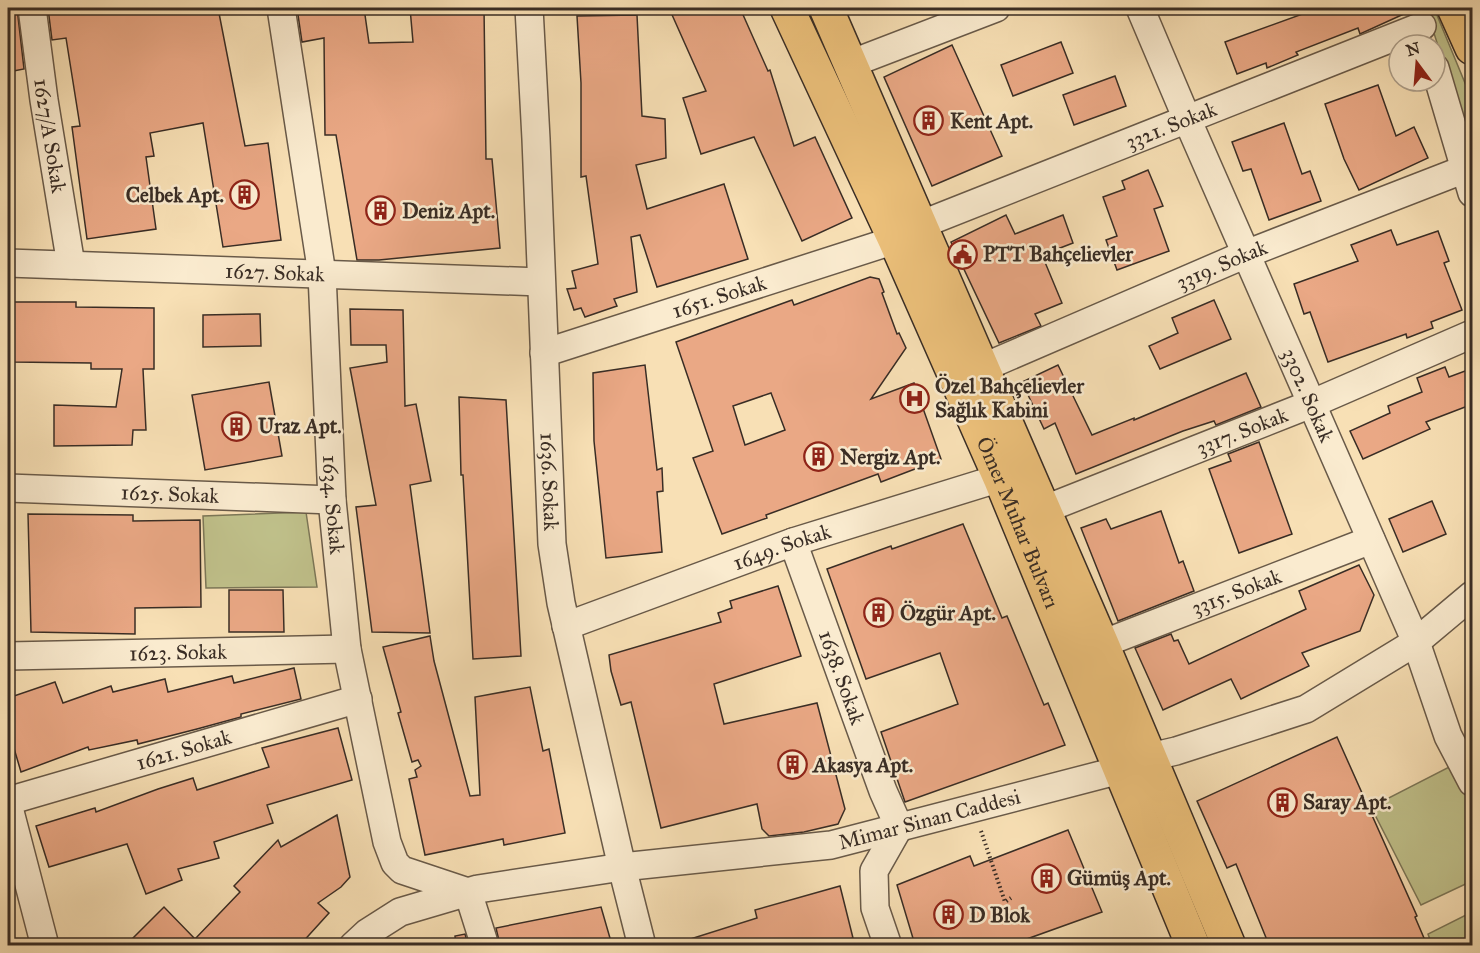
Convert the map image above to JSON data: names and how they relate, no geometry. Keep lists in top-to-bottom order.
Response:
{
  "streets": {
    "main road": ["Ömer Muhar Bulvarı"],
    "street": [
      "3321. Sokak",
      "1627/A Sokak",
      "3319. Sokak",
      "1627. Sokak",
      "1651. Sokak",
      "3302. Sokak",
      "3317. Sokak",
      "1636. Sokak",
      "1625. Sokak",
      "1634. Sokak",
      "1649. Sokak",
      "3315. Sokak",
      "1623. Sokak",
      "1638. Sokak",
      "1621. Sokak",
      "Mimar Sinan Caddesi"
    ]
  },
  "crossings": [
    ["3321. Sokak", "1651. Sokak"],
    ["3321. Sokak", "3302. Sokak"],
    ["3321. Sokak", "Ömer Muhar Bulvarı"],
    ["1627/A Sokak", "1627. Sokak"],
    ["3319. Sokak", "3302. Sokak"],
    ["3319. Sokak", "Ömer Muhar Bulvarı"],
    ["1627. Sokak", "1636. Sokak"],
    ["1627. Sokak", "1634. Sokak"],
    ["1651. Sokak", "1636. Sokak"],
    ["1651. Sokak", "Ömer Muhar Bulvarı"],
    ["3302. Sokak", "3317. Sokak"],
    ["3302. Sokak", "3315. Sokak"],
    ["3302. Sokak", "Mimar Sinan Caddesi"],
    ["3317. Sokak", "Ömer Muhar Bulvarı"],
    ["1636. Sokak", "1649. Sokak"],
    ["1636. Sokak", "Mimar Sinan Caddesi"],
    ["1625. Sokak", "1634. Sokak"],
    ["1634. Sokak", "1623. Sokak"],
    ["1634. Sokak", "1621. Sokak"],
    ["1634. Sokak", "Mimar Sinan Caddesi"],
    ["Ömer Muhar Bulvarı", "1649. Sokak"],
    ["Ömer Muhar Bulvarı", "3315. Sokak"],
    ["Ömer Muhar Bulvarı", "Mimar Sinan Caddesi"],
    ["1649. Sokak", "1638. Sokak"],
    ["1638. Sokak", "Mimar Sinan Caddesi"]
  ],
  "places": {
    "building": [
      "Kent Apt.",
      "Celbek Apt.",
      "Deniz Apt.",
      "Uraz Apt.",
      "Nergiz Apt.",
      "Özgür Apt.",
      "Akasya Apt.",
      "Saray Apt.",
      "Gümüş Apt.",
      "D Blok"
    ],
    "public building": ["PTT Bahçelievler"],
    "hospital": ["Özel Bahçelievler Sağlık Kabini"]
  },
  "north": "top"
}
